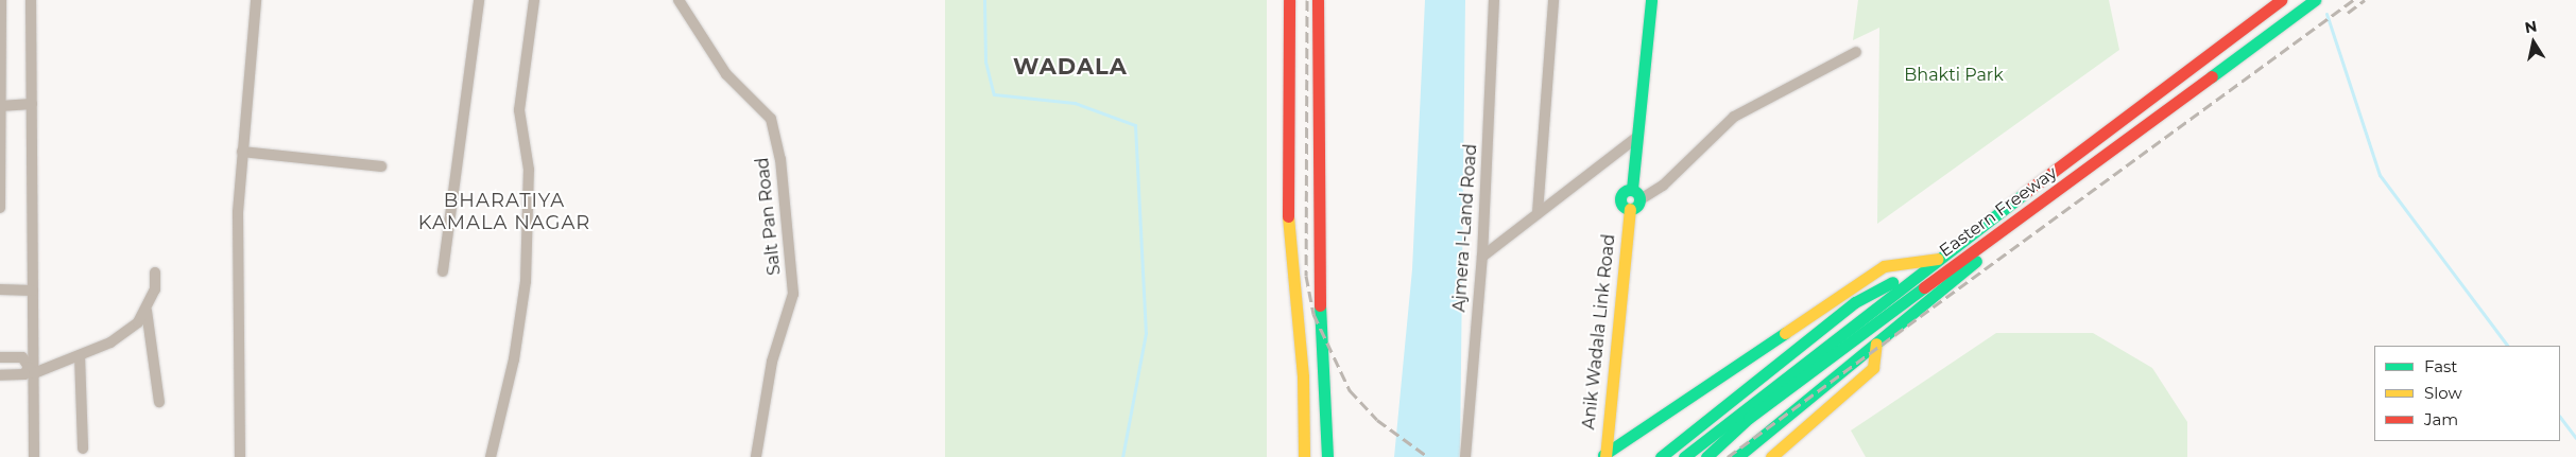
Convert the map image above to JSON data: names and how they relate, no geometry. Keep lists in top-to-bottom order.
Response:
{
  "streets": {
    "main road": ["Eastern Freeway", "Anik Wadala Link Road"],
    "street": ["Salt Pan Road", "Ajmera l-Land Road"]
  },
  "districts": ["WADALA", "BHARATIYA KAMALA NAGAR"],
  "parks": ["Bhakti Park"],
  "legend": ["Fast", "Slow", "Jam"],
  "north": "top"
}
